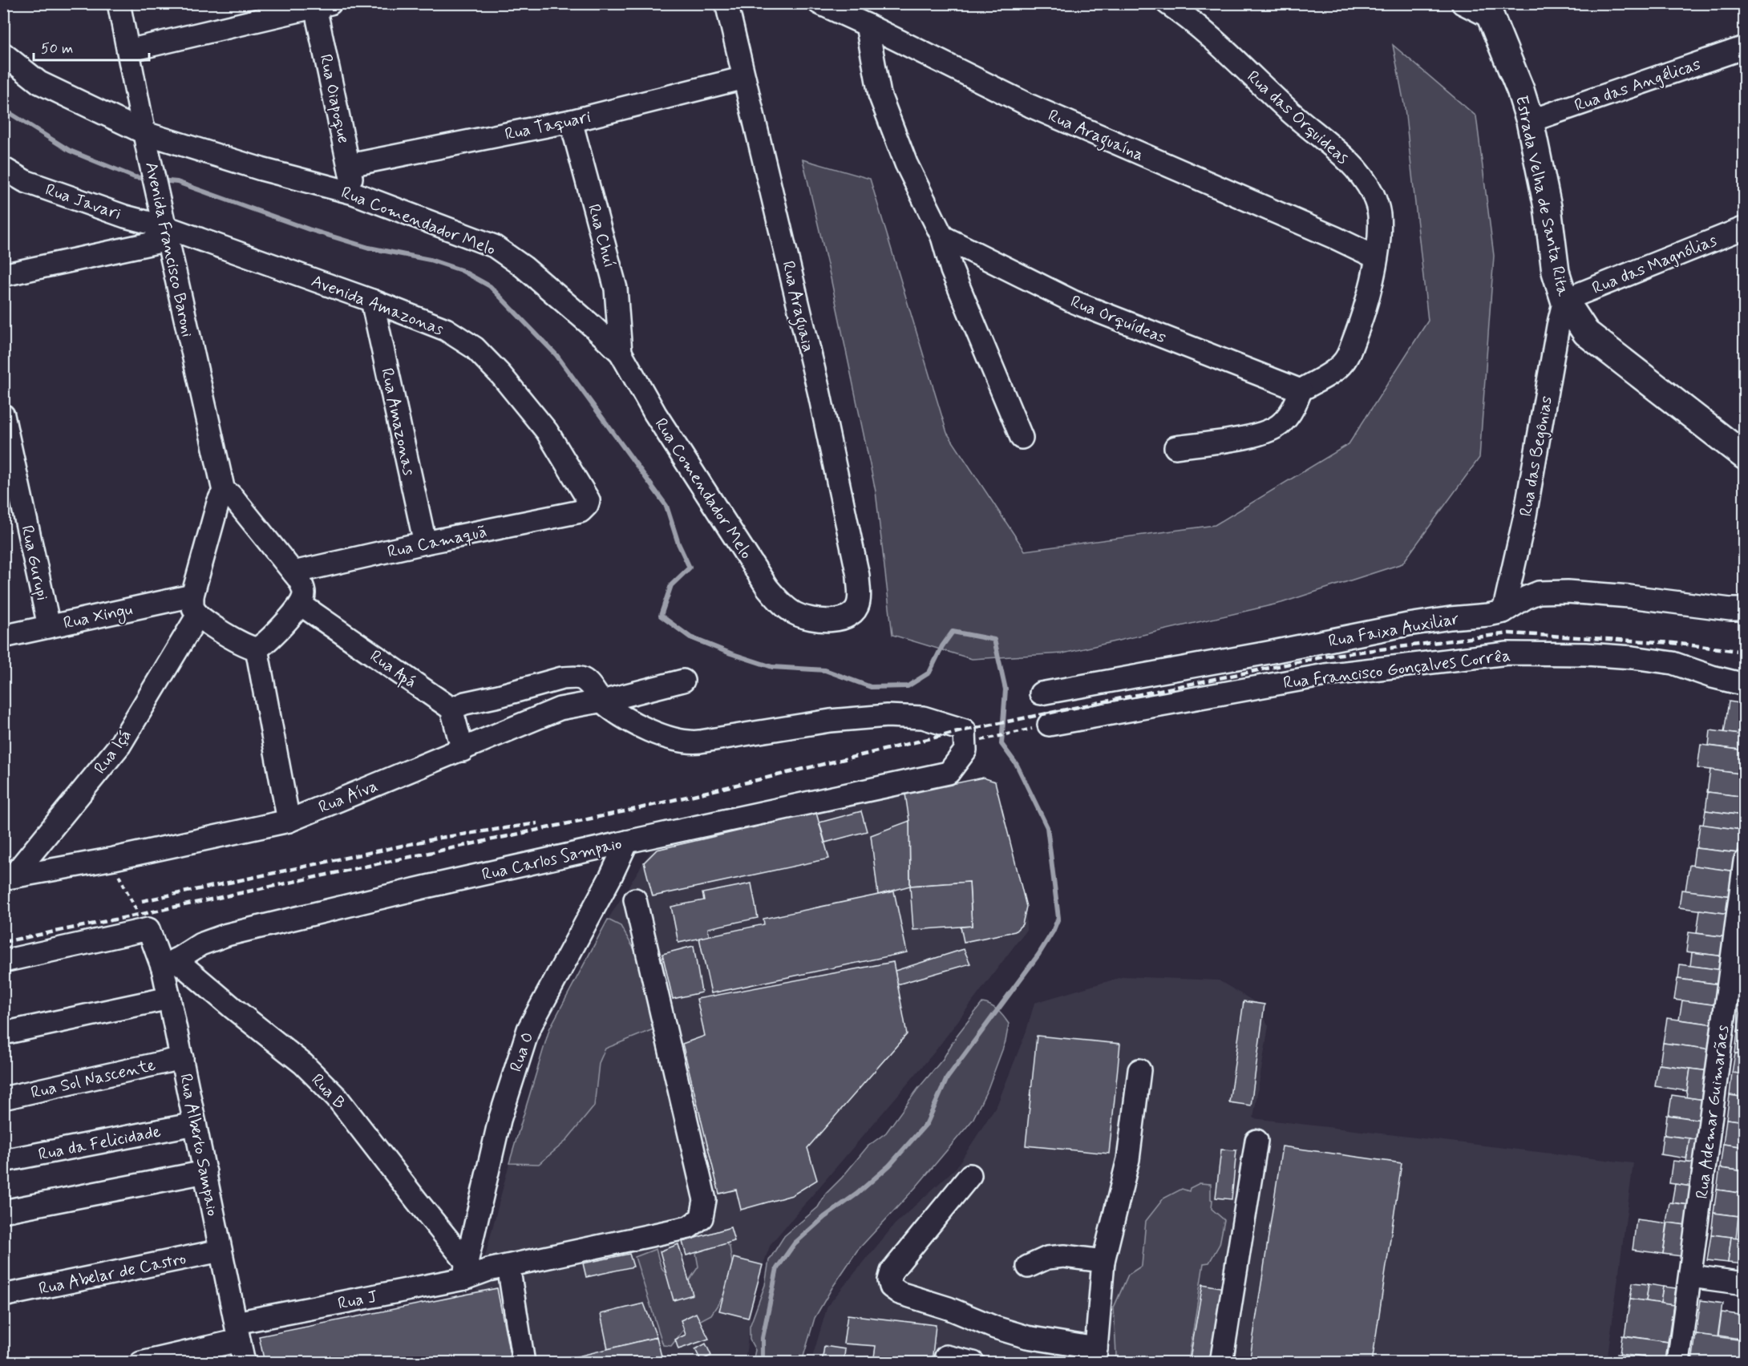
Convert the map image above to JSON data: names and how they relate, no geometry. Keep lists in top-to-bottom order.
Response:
{
  "streets": {
    "main road": ["Estrada Velha de Santa Rita"],
    "street": [
      "Rua das Angélicas",
      "Rua Oiapoque",
      "Rua das Orquideas",
      "Rua Taquari",
      "Rua Araguaína",
      "Rua Javari",
      "Rua Comendador Melo",
      "Rua Chuí",
      "Avenida Francisco Baroni",
      "Rua das Magnólias",
      "Avenida Amazonas",
      "Rua Araguaia",
      "Rua Orquídeas",
      "Rua Amazonas",
      "Rua das Begônias",
      "Rua Camaquã",
      "Rua Gurupi",
      "Rua Xingu",
      "Rua Faixa Auxiliar",
      "Rua Apá",
      "Rua Francisco Gonçalves Corrêa",
      "Rua Içá",
      "Rua Aíva",
      "Rua Carlos Sampaio",
      "Rua O",
      "Rua Sol Nascente",
      "Rua B",
      "Rua Ademar Guimarães",
      "Rua da Felicidade",
      "Rua Alberto Sampaio",
      "Rua Abelar de Castro",
      "Rua J"
    ]
  },
  "crossings": [
    ["Rua das Angélicas", "Estrada Velha de Santa Rita"],
    ["Rua Oiapoque", "Rua Taquari"],
    ["Rua Oiapoque", "Rua Comendador Melo"],
    ["Rua das Orquideas", "Rua Araguaína"],
    ["Rua das Orquideas", "Rua Orquídeas"],
    ["Rua Taquari", "Rua Chuí"],
    ["Rua Taquari", "Rua Araguaia"],
    ["Estrada Velha de Santa Rita", "Rua das Magnólias"],
    ["Estrada Velha de Santa Rita", "Rua das Begônias"],
    ["Rua Javari", "Avenida Francisco Baroni"],
    ["Rua Javari", "Avenida Amazonas"],
    ["Rua Comendador Melo", "Rua Chuí"],
    ["Rua Comendador Melo", "Avenida Francisco Baroni"],
    ["Rua Comendador Melo", "Rua Araguaia"],
    ["Avenida Francisco Baroni", "Avenida Amazonas"],
    ["Rua das Magnólias", "Rua das Begônias"],
    ["Avenida Amazonas", "Rua Amazonas"],
    ["Avenida Amazonas", "Rua Camaquã"],
    ["Rua Amazonas", "Rua Camaquã"],
    ["Rua das Begônias", "Rua Faixa Auxiliar"],
    ["Rua Gurupi", "Rua Xingu"],
    ["Rua Xingu", "Rua Içá"],
    ["Rua Içá", "Rua Aíva"],
    ["Rua Carlos Sampaio", "Rua O"],
    ["Rua Carlos Sampaio", "Rua B"],
    ["Rua Carlos Sampaio", "Rua Alberto Sampaio"],
    ["Rua O", "Rua B"],
    ["Rua O", "Rua J"],
    ["Rua Sol Nascente", "Rua Alberto Sampaio"],
    ["Rua B", "Rua Alberto Sampaio"],
    ["Rua B", "Rua J"],
    ["Rua da Felicidade", "Rua Alberto Sampaio"],
    ["Rua Alberto Sampaio", "Rua Abelar de Castro"],
    ["Rua Alberto Sampaio", "Rua J"]
  ],
  "scale_bar": "50 m"
}
